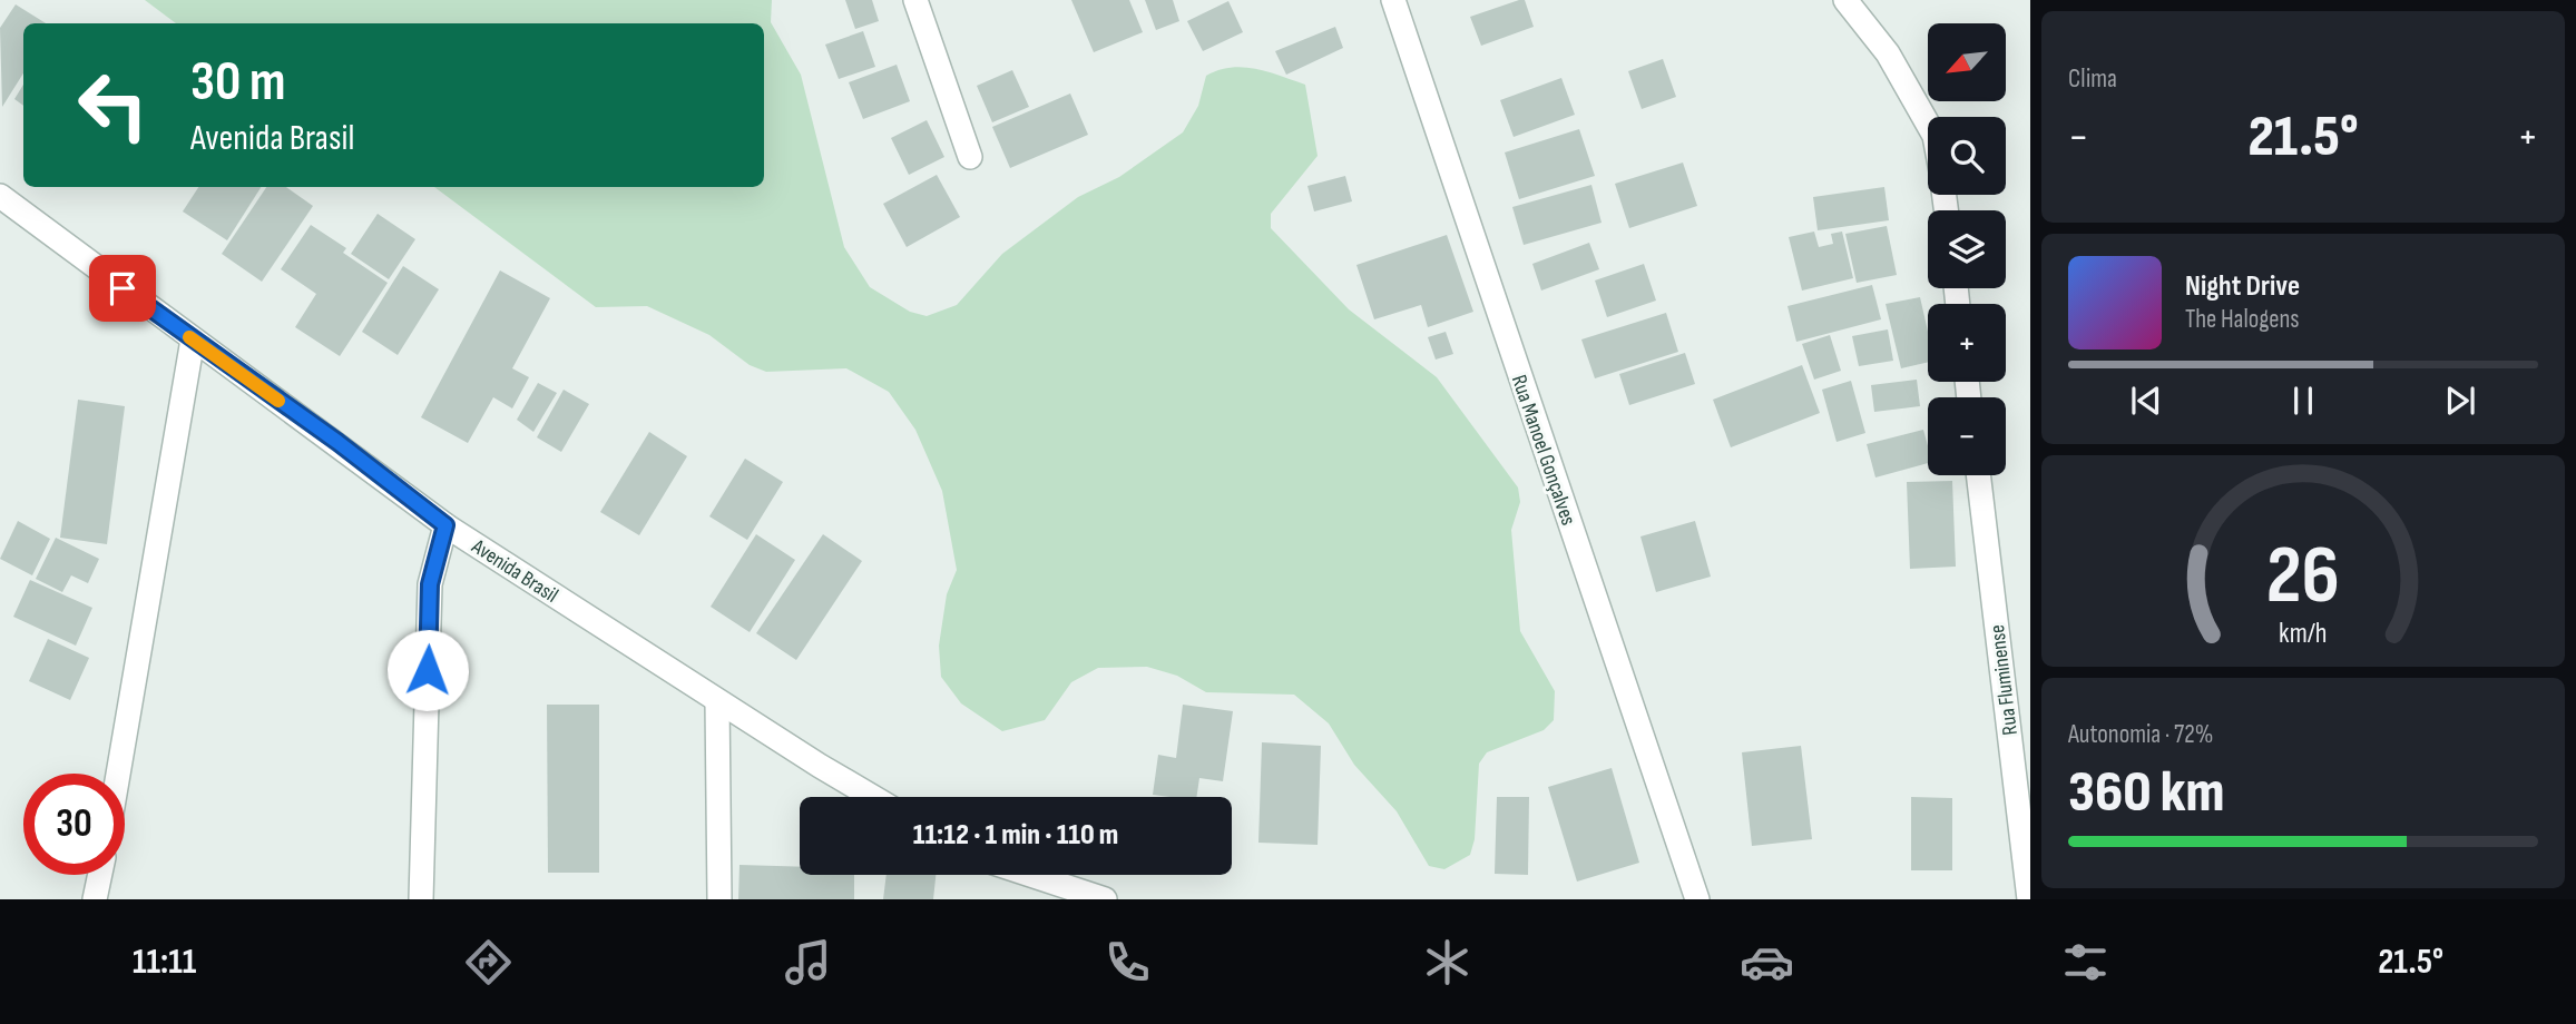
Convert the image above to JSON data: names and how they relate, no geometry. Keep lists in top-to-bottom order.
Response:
{
  "streets": {
    "street": ["Rua Manoel Gonçalves", "Avenida Brasil", "Rua Fluminense"]
  },
  "north": "bottom left",
  "page": {
    "tile": [
      "Clima",
      ["Autonomia · 72%", "360 km"]
    ],
    "map_buttons": ["+", "−"],
    "turn": ["30 m", "Avenida Brasil"],
    "heat": ["−", "21.5°", "+"],
    "song": ["Night Drive", "The Halogens"],
    "limit": "30",
    "trip": "11:12 · 1 min · 110 m",
    "tabs": ["11:11", "21.5°"],
    "gauge": ["26", "km/h"]
  }
}
